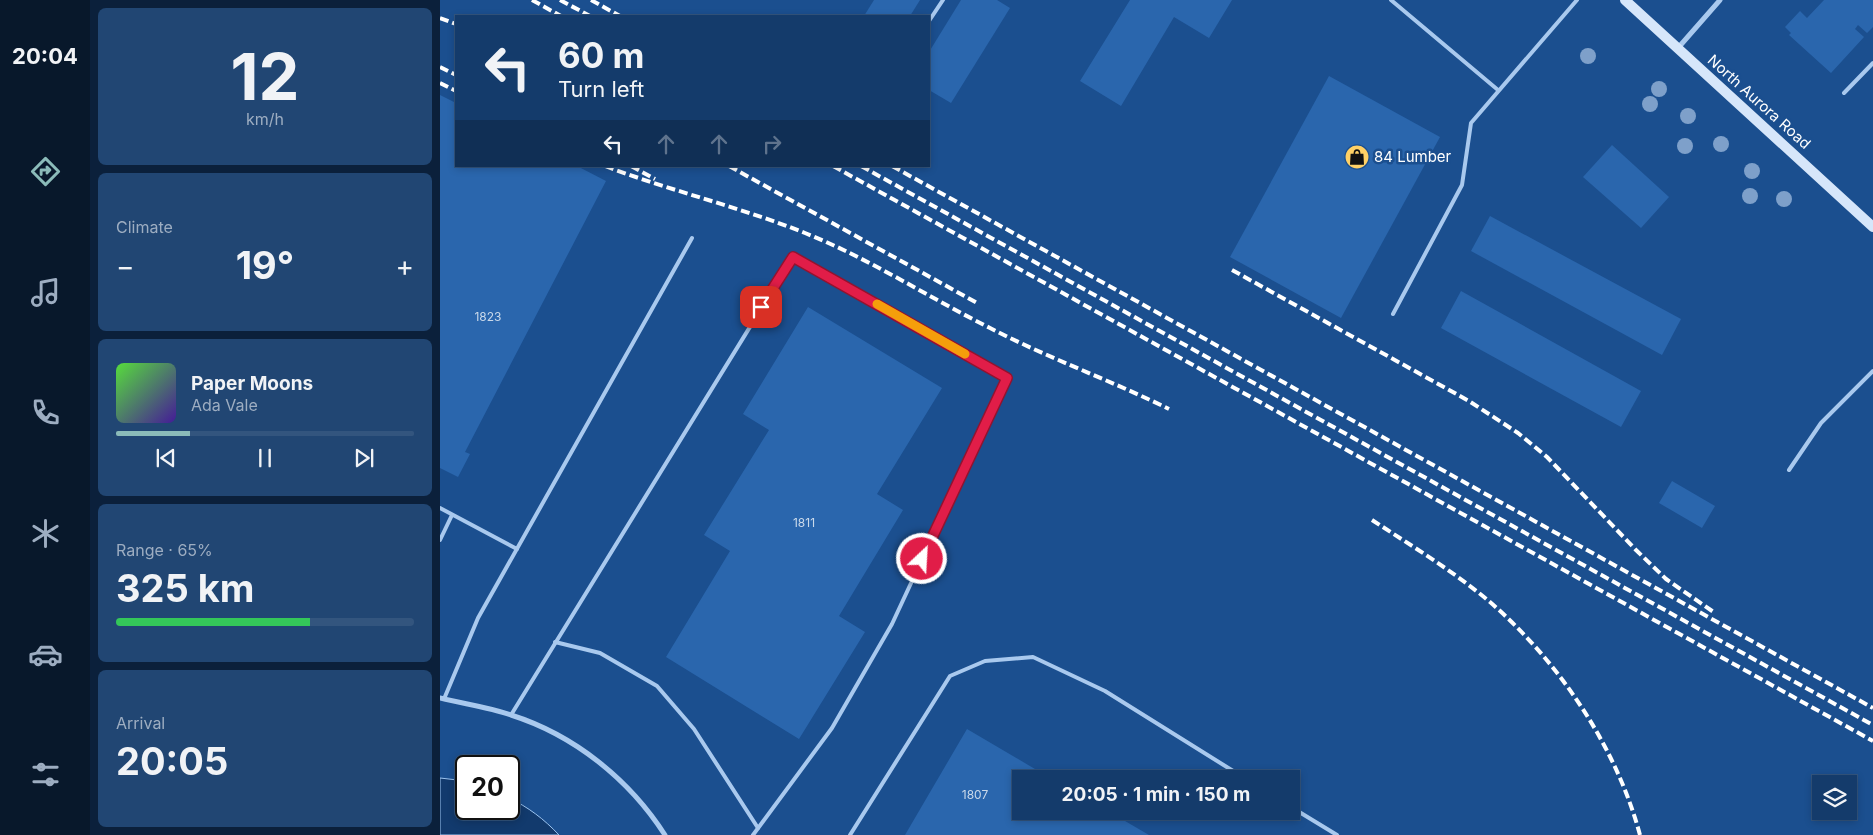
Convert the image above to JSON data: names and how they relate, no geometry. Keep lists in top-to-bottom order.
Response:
{
  "streets": {
    "main road": ["North Aurora Road"]
  },
  "places": {
    "shop": ["84 Lumber"]
  },
  "house_numbers": ["1823", "1811", "1807"],
  "page": {
    "tabs": "20:04",
    "tile": [
      ["12", "km/h"],
      "Climate",
      ["Range · 65%", "325 km"],
      ["Arrival", "20:05"]
    ],
    "turn": ["60 m", "Turn left"],
    "heat": ["−", "19°", "+"],
    "song": ["Paper Moons", "Ada Vale"],
    "limit": "20",
    "trip": "20:05 · 1 min · 150 m"
  }
}
